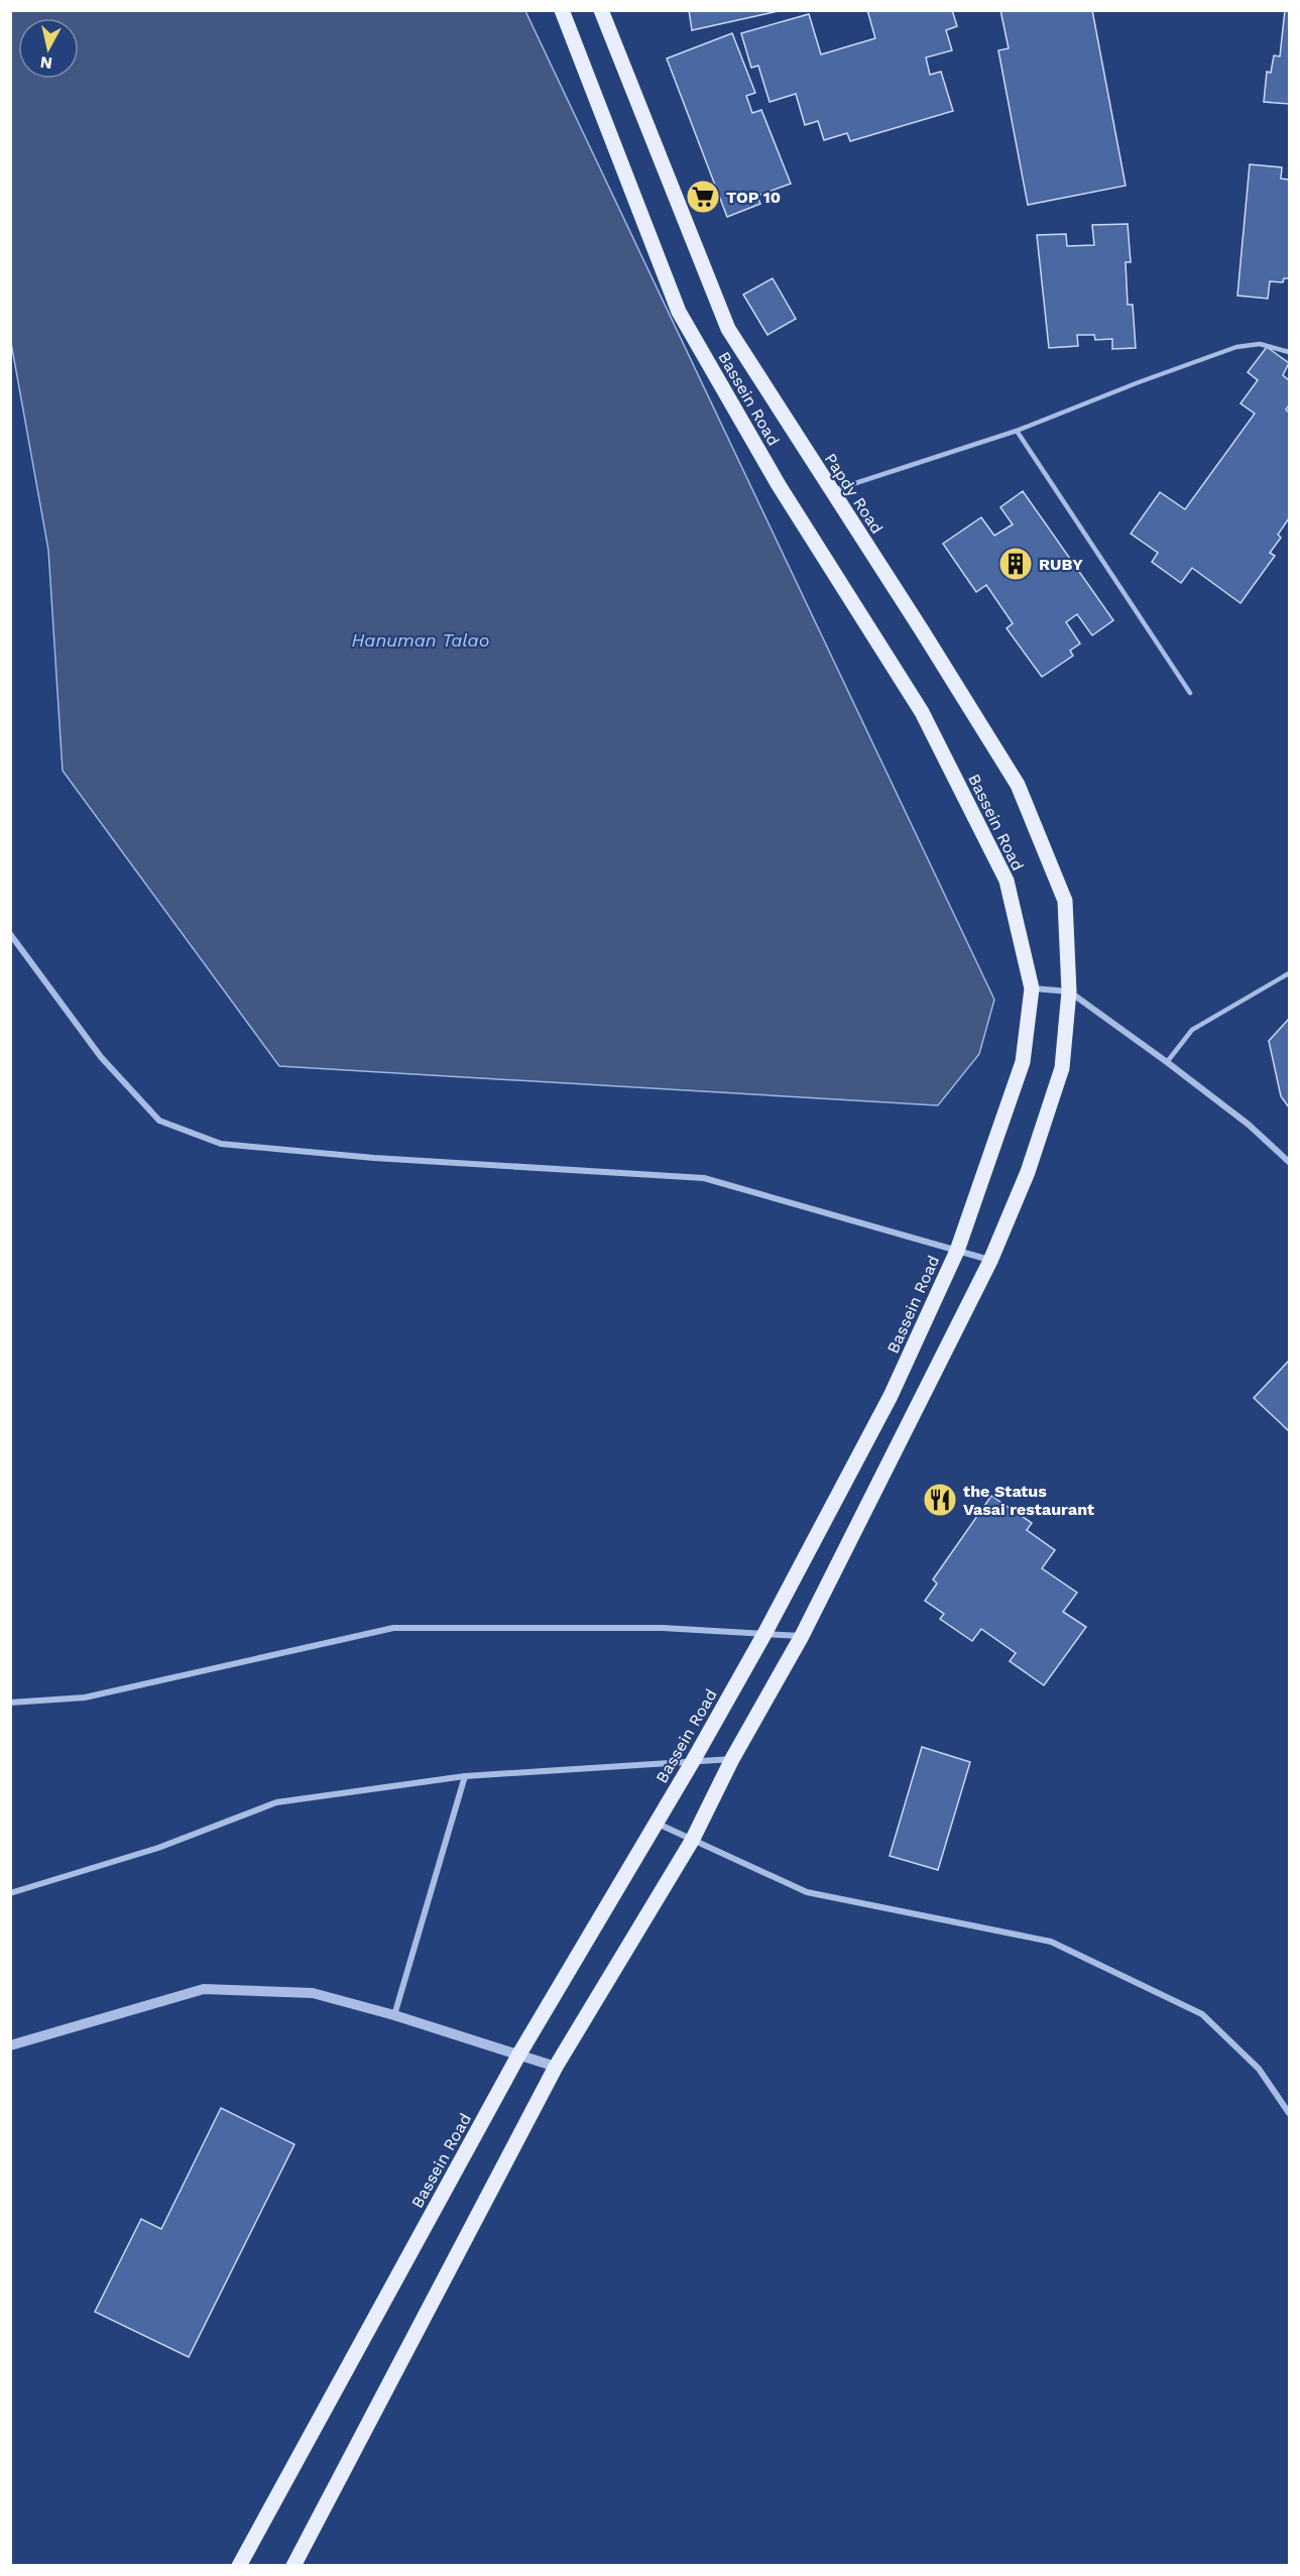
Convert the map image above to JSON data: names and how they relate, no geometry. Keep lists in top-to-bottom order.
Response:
{
  "streets": {
    "main road": ["Bassein Road", "Papdy Road"]
  },
  "water": ["Hanuman Talao"],
  "places": {
    "supermarket": ["TOP 10"],
    "building": ["RUBY"],
    "restaurant": ["the Status Vasai restaurant"]
  },
  "north": "bottom"
}
